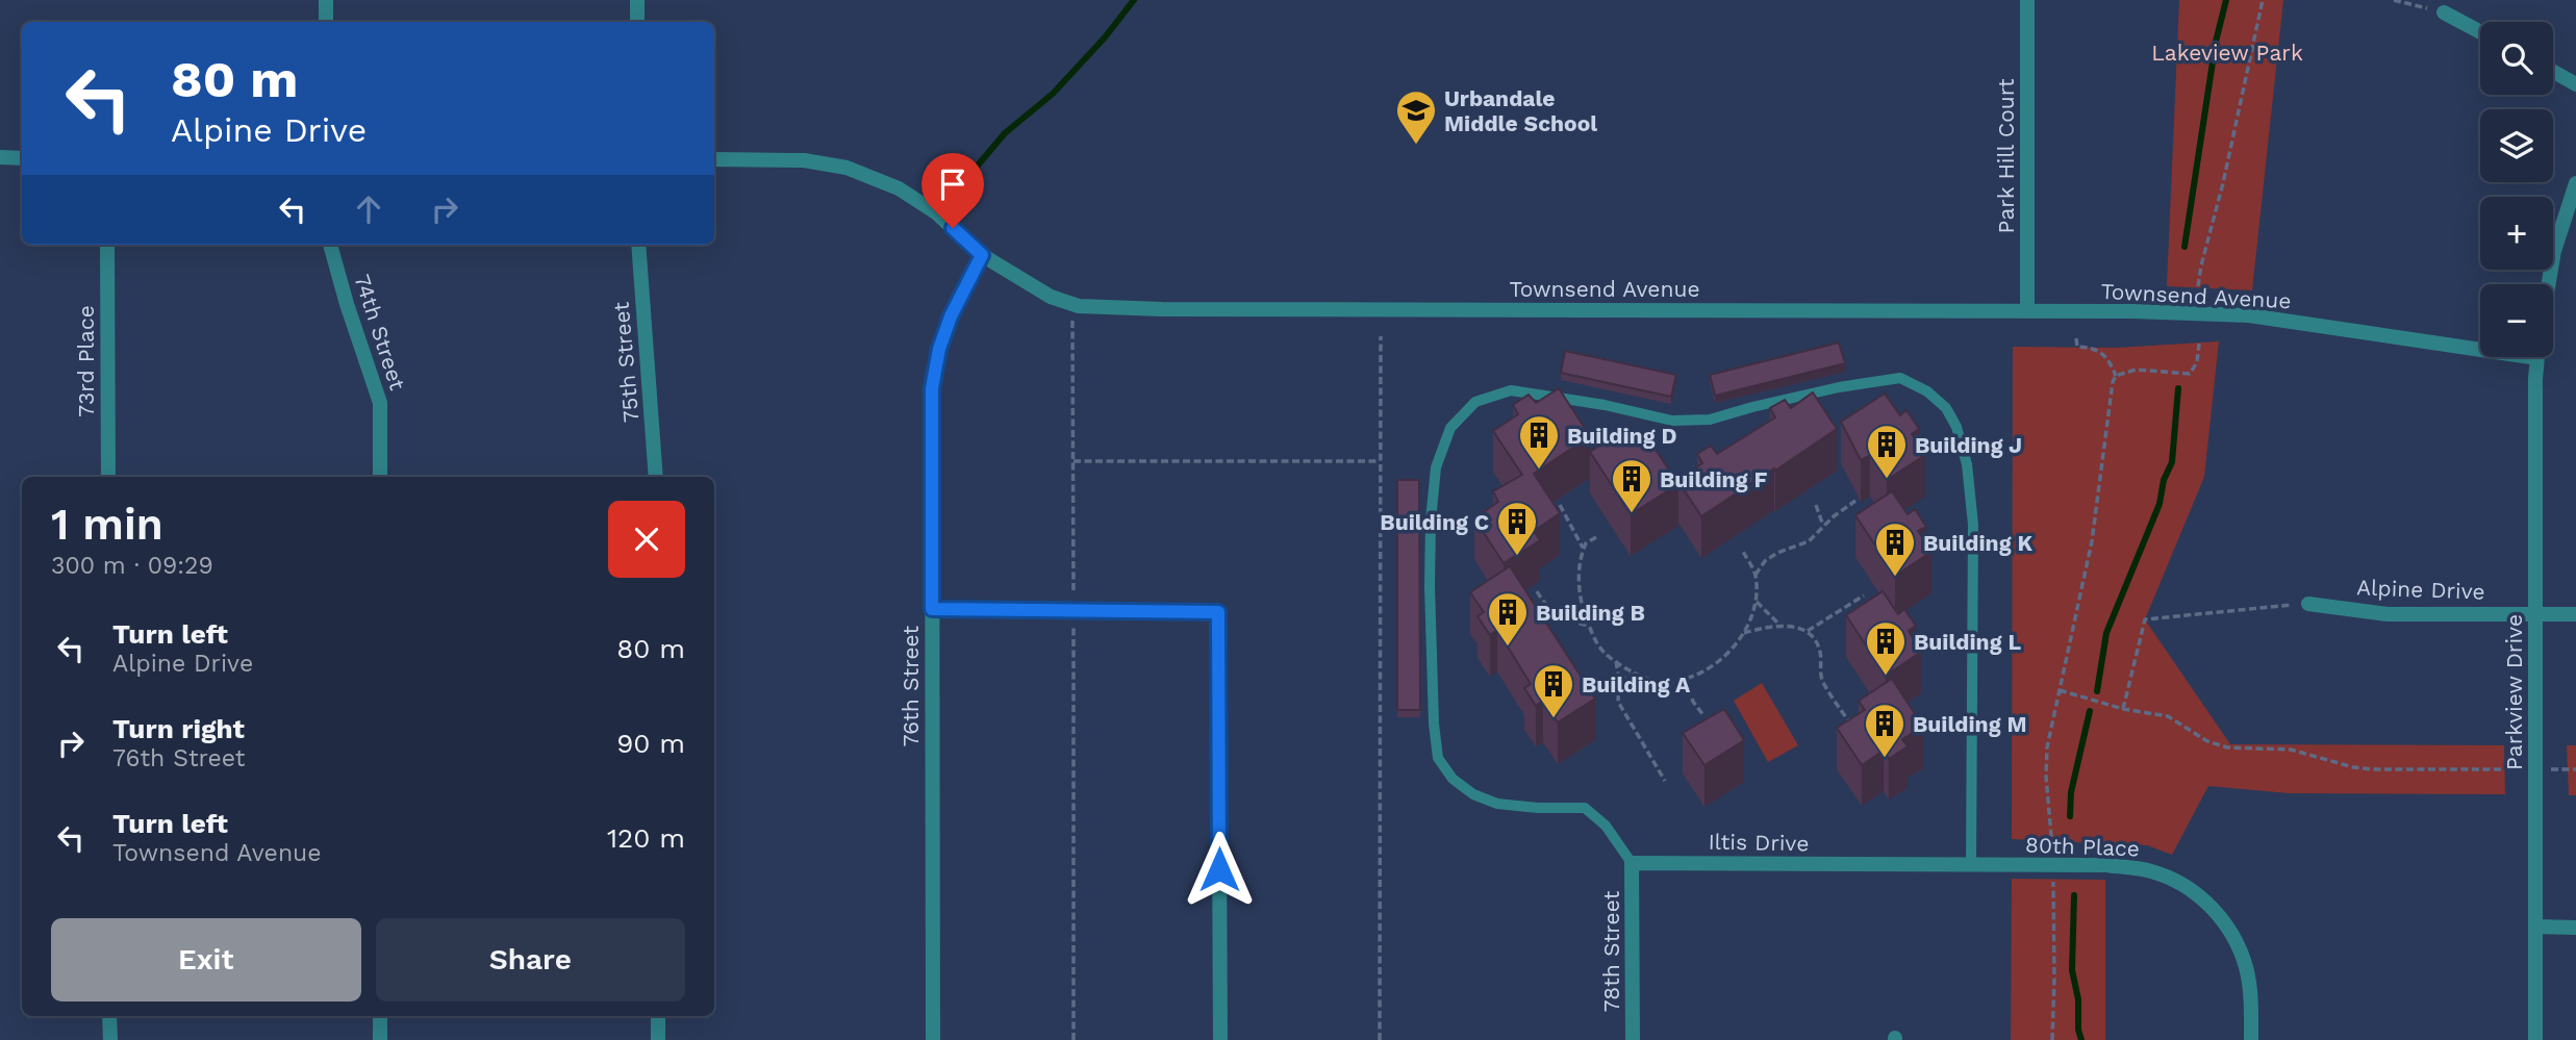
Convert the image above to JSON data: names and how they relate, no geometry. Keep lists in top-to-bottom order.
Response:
{
  "streets": {
    "street": [
      "Park Hill Court",
      "Townsend Avenue",
      "74th Street",
      "73rd Place",
      "75th Street",
      "Alpine Drive",
      "76th Street",
      "Parkview Drive",
      "Iltis Drive",
      "80th Place",
      "78th Street"
    ]
  },
  "crossings": [
    ["Park Hill Court", "Townsend Avenue"],
    ["Townsend Avenue", "76th Street"],
    ["Alpine Drive", "Parkview Drive"],
    ["Iltis Drive", "80th Place"],
    ["Iltis Drive", "78th Street"]
  ],
  "parks": ["Lakeview Park"],
  "places": {
    "school or university": ["Urbandale Middle School"],
    "building": [
      "Building D",
      "Building J",
      "Building F",
      "Building C",
      "Building K",
      "Building B",
      "Building L",
      "Building A",
      "Building M"
    ]
  },
  "page": {
    "map_buttons": ["+", "−"],
    "turn": ["80 m", "Alpine Drive"],
    "heading": ["1 min", "300 m · 09:29"],
    "list": [
      {
        "name": "Turn left",
        "note": "Alpine Drive",
        "value": "80 m"
      },
      {
        "name": "Turn right",
        "note": "76th Street",
        "value": "90 m"
      },
      {
        "name": "Turn left",
        "note": "Townsend Avenue",
        "value": "120 m"
      }
    ],
    "buttons": ["Exit", "Share"]
  }
}
